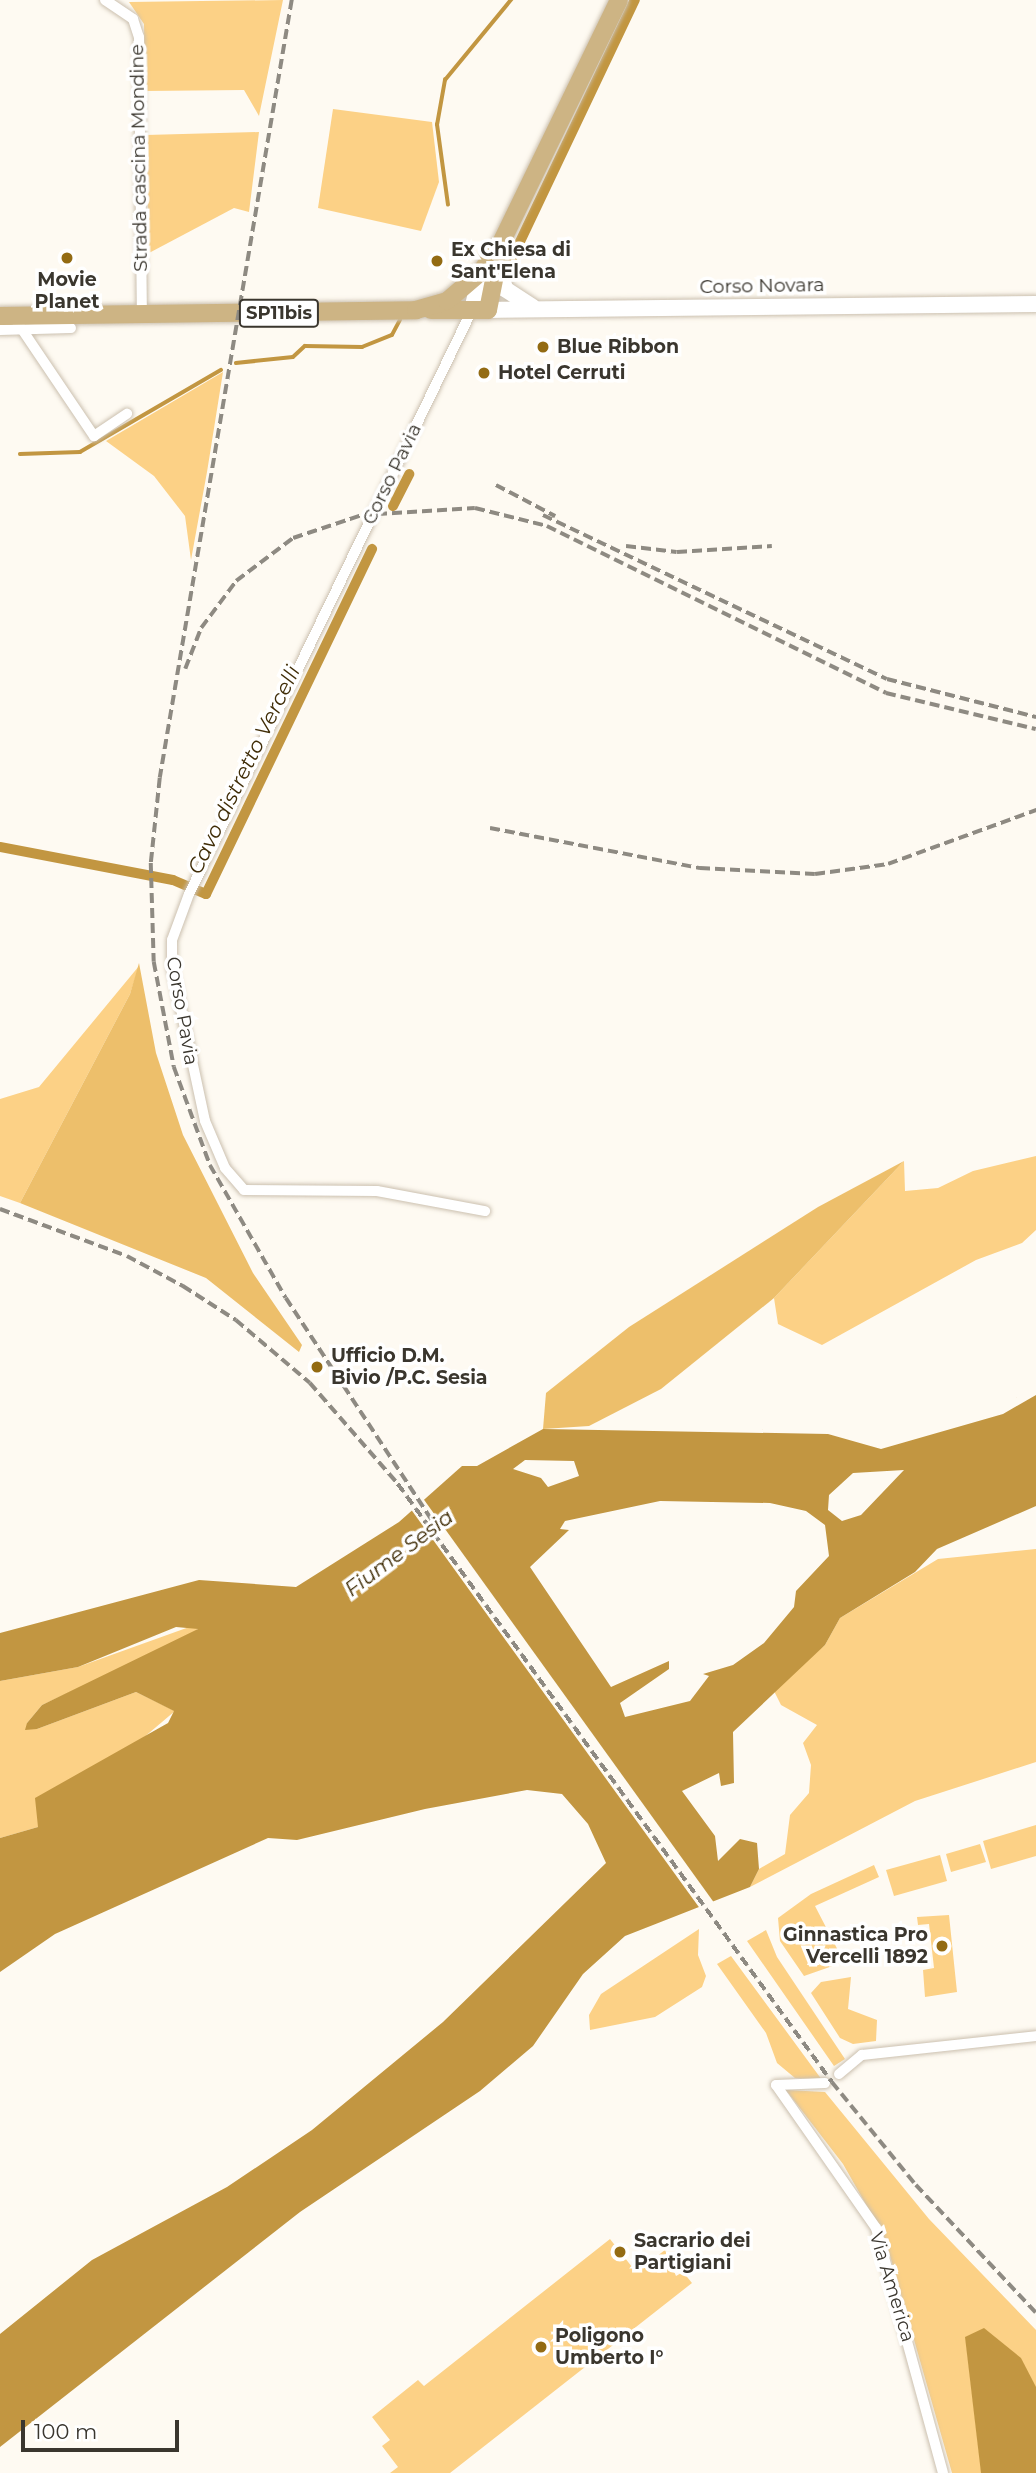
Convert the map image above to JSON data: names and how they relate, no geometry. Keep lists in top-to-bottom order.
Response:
{
  "streets": {
    "main road": ["Corso Novara", "SP11bis"],
    "street": ["Strada cascina Mondine", "Corso Pavia", "Via America"]
  },
  "crossings": [
    ["Strada cascina Mondine", "SP11bis"],
    ["Corso Novara", "SP11bis"],
    ["Corso Novara", "Corso Pavia"]
  ],
  "water": ["Cavo distretto Vercelli", "Fiume Sesia"],
  "places": [
    "Movie Planet",
    "Ex Chiesa di Sant'Elena",
    "Blue Ribbon",
    "Hotel Cerruti",
    "Ufficio D.M. Bivio /P.C. Sesia",
    "Ginnastica Pro Vercelli 1892",
    "Sacrario dei Partigiani",
    "Poligono Umberto I°"
  ],
  "scale_bar": "100 m"
}
